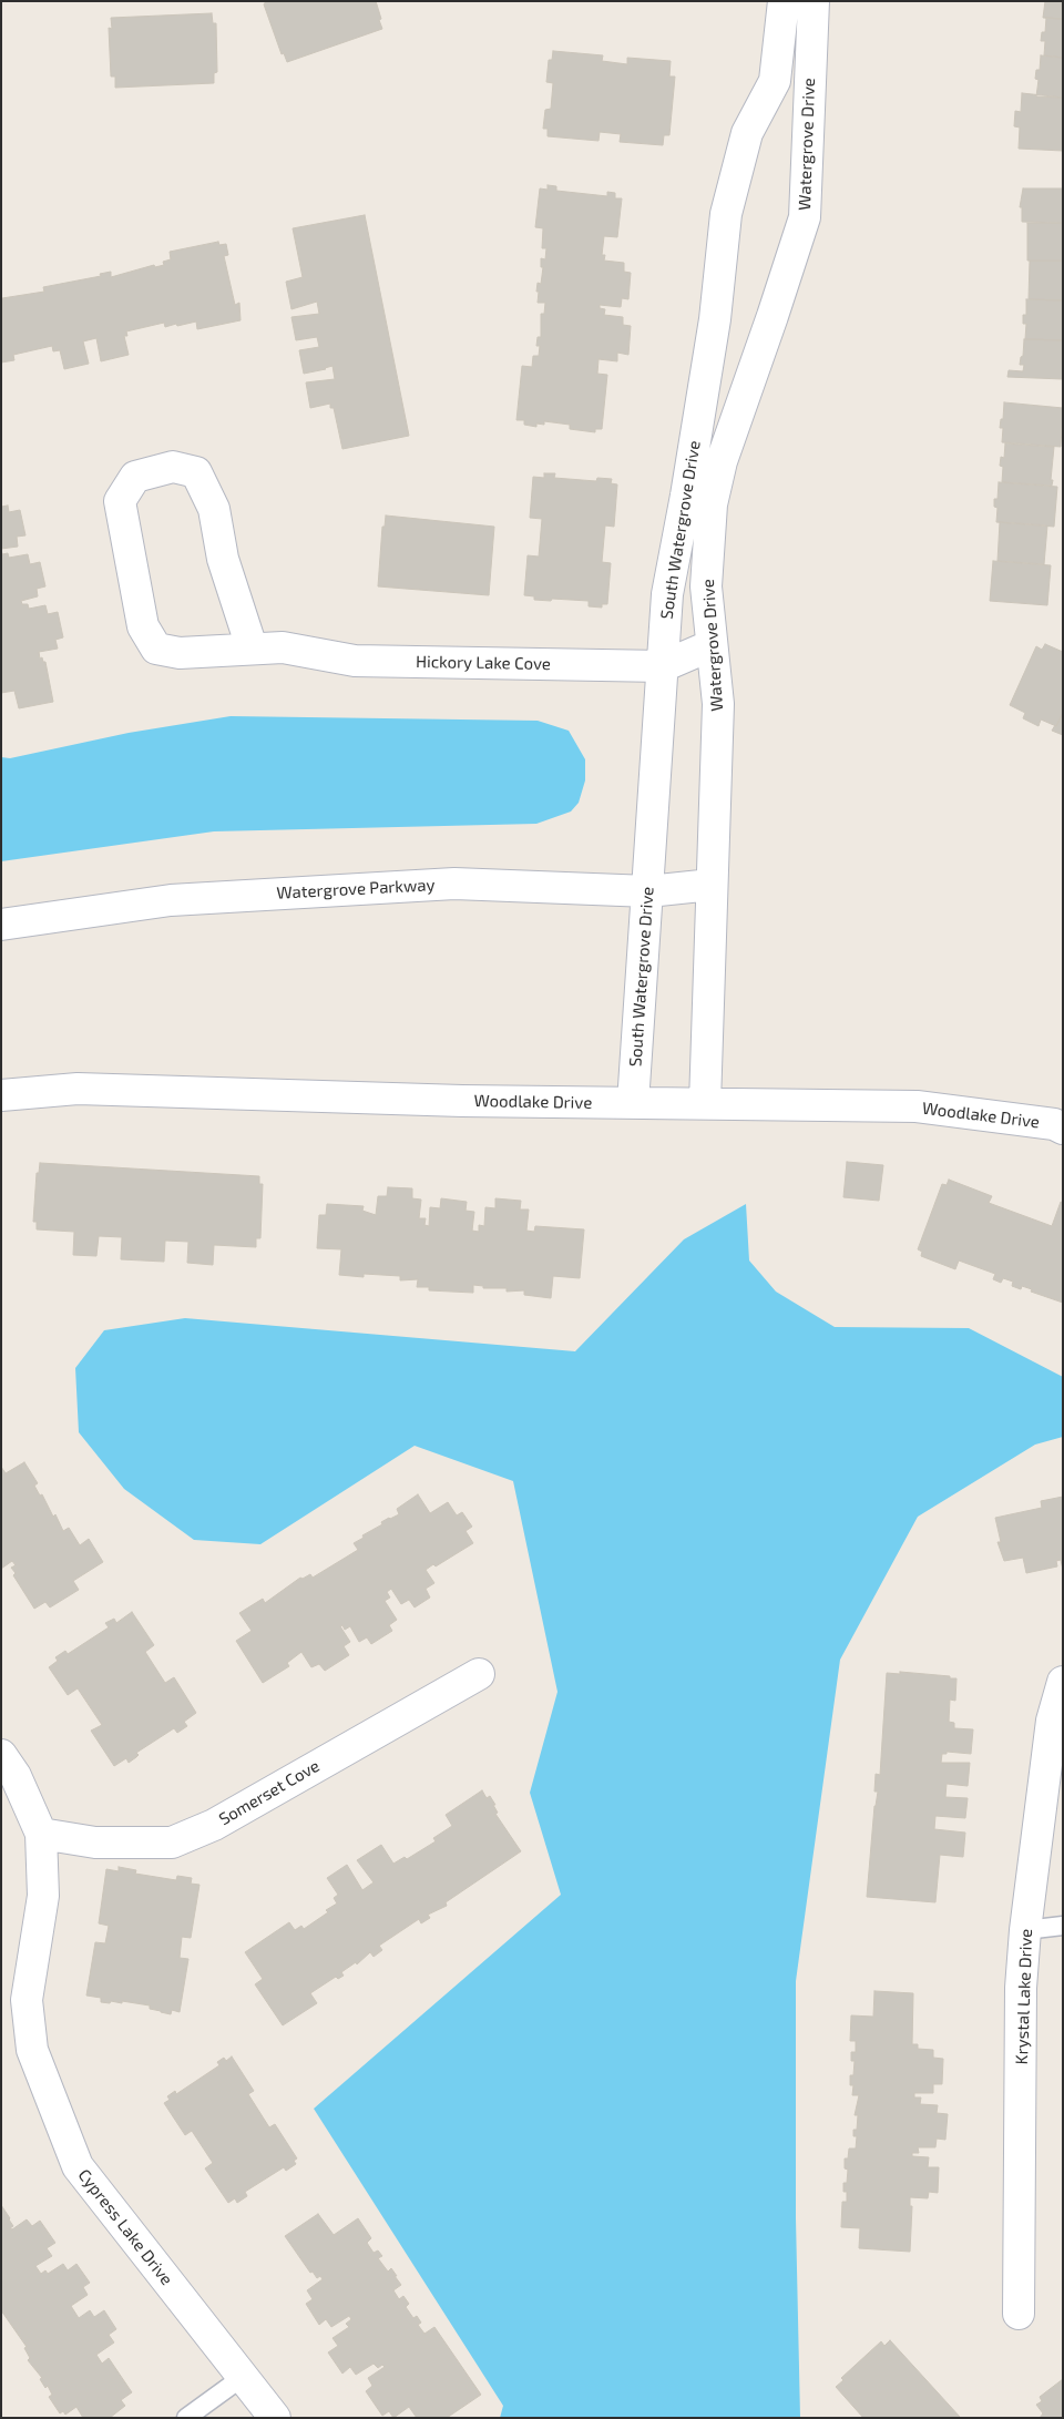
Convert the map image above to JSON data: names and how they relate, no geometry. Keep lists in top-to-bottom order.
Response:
{
  "streets": {
    "street": [
      "Watergrove Drive",
      "South Watergrove Drive",
      "Hickory Lake Cove",
      "Watergrove Parkway",
      "Woodlake Drive",
      "Somerset Cove",
      "Krystal Lake Drive",
      "Cypress Lake Drive"
    ]
  },
  "crossings": [
    ["Watergrove Drive", "Hickory Lake Cove"],
    ["Watergrove Drive", "Watergrove Parkway"],
    ["Watergrove Drive", "Woodlake Drive"],
    ["South Watergrove Drive", "Hickory Lake Cove"],
    ["South Watergrove Drive", "Watergrove Parkway"],
    ["South Watergrove Drive", "Woodlake Drive"],
    ["Somerset Cove", "Cypress Lake Drive"]
  ]
}
